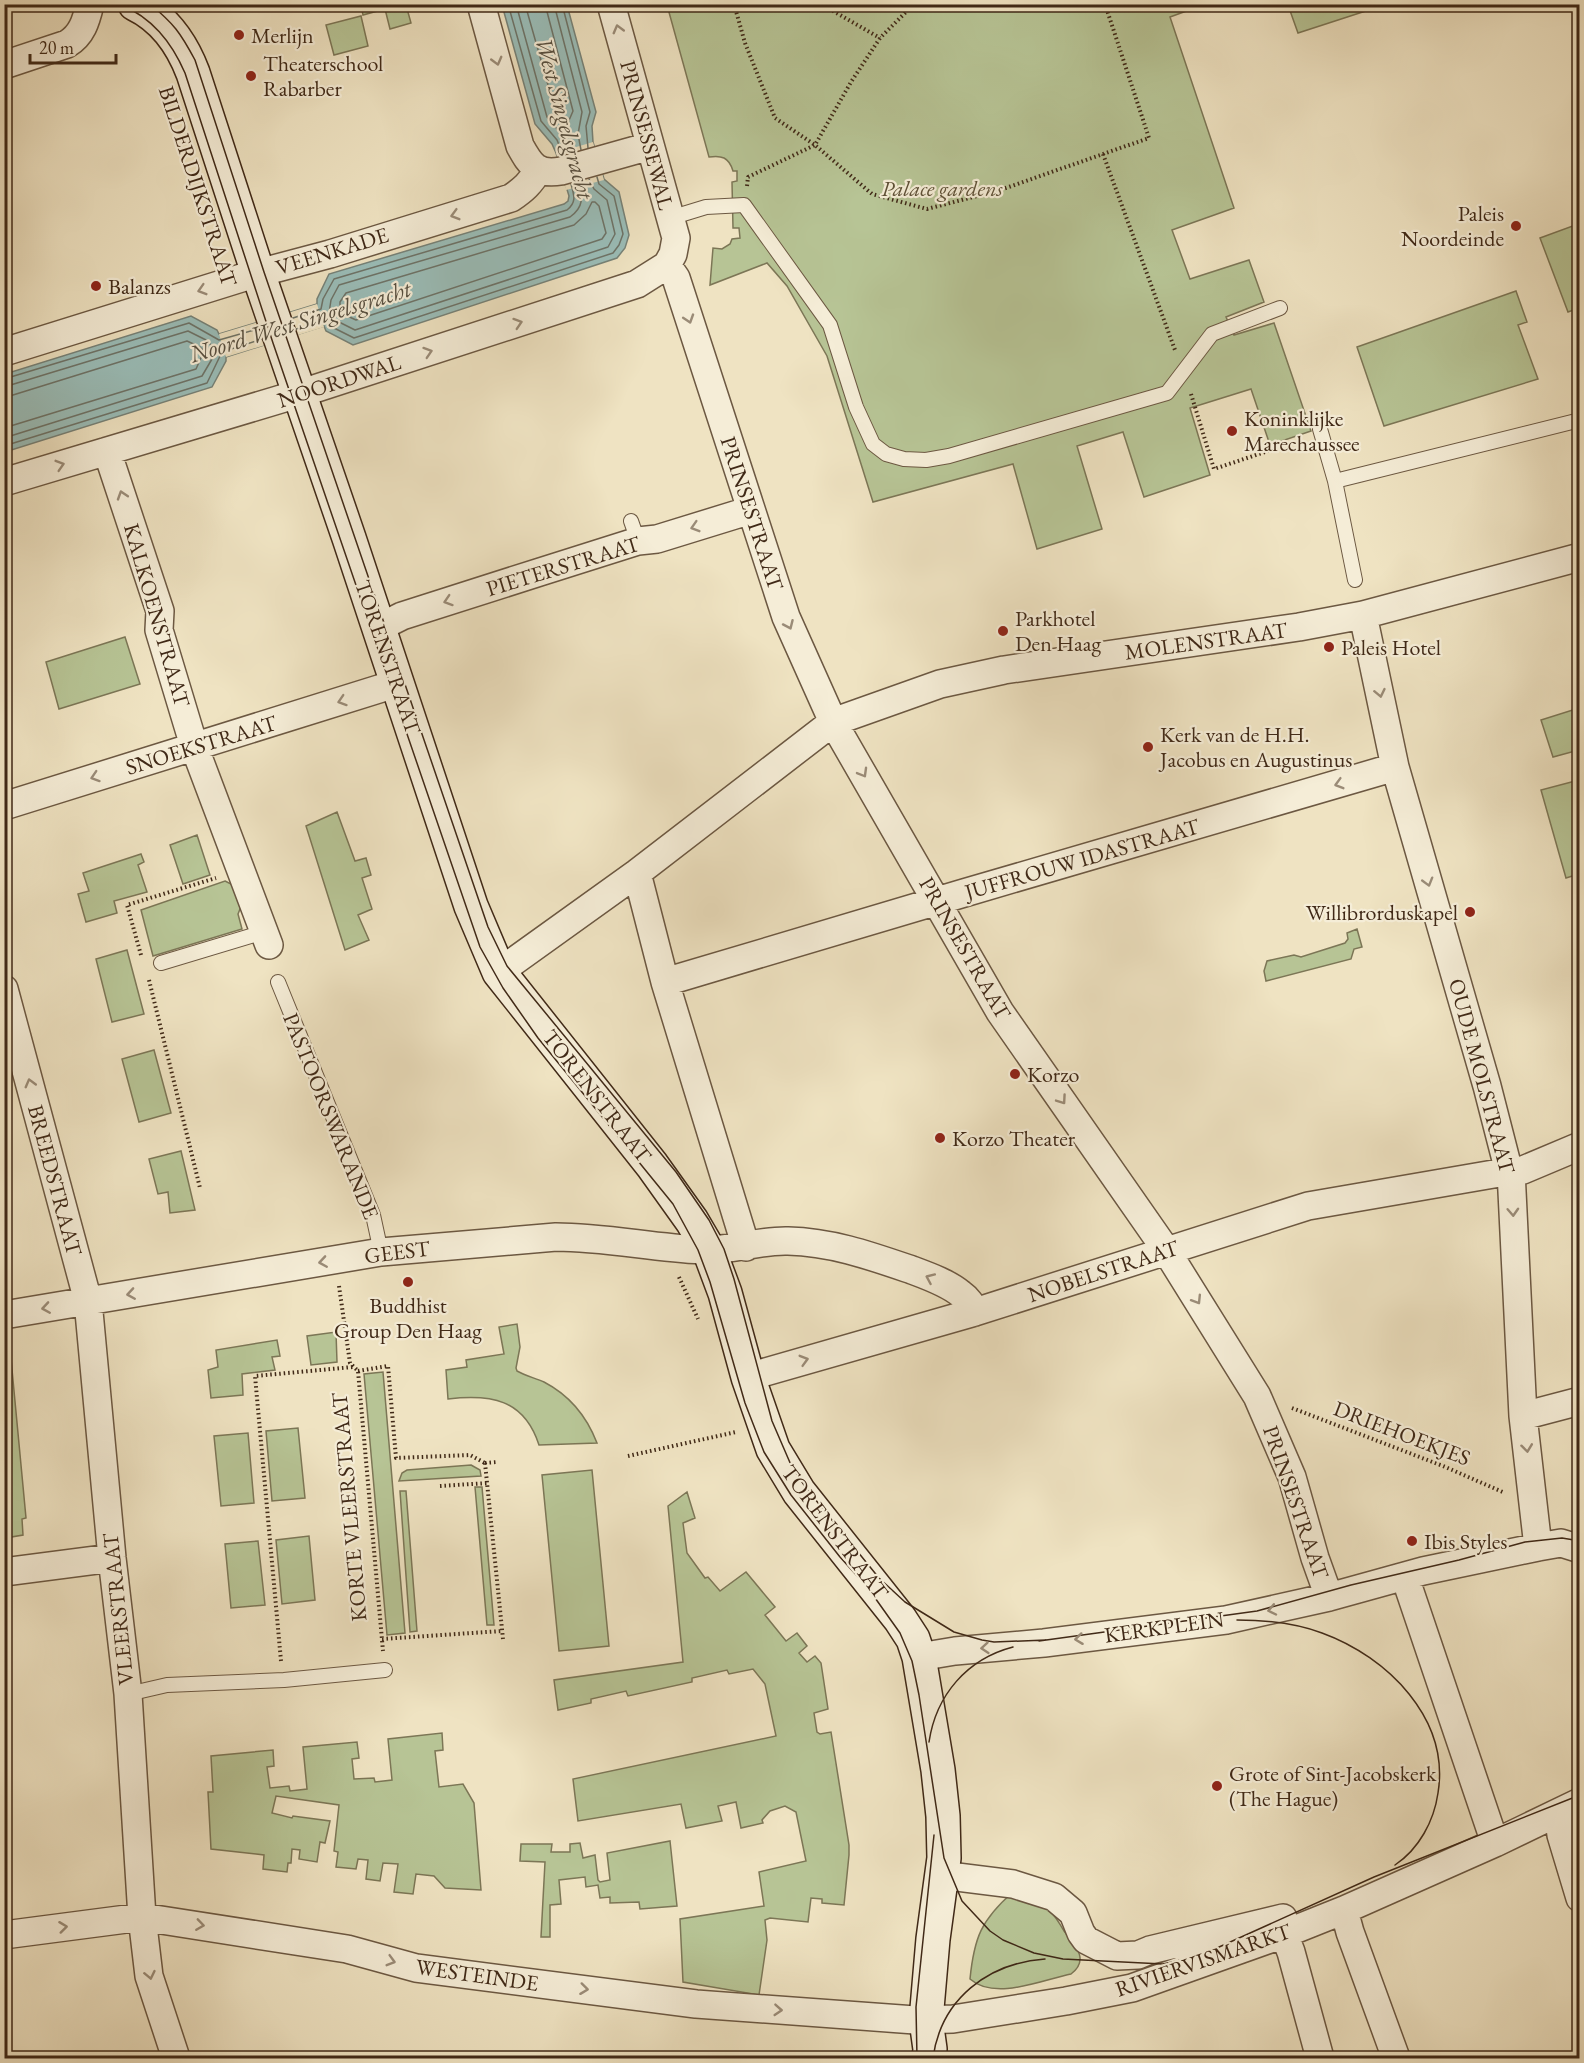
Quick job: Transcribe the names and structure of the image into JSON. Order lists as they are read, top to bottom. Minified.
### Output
{"streets":{"street":["PRINSESSEWAL","BILDERDIJKSTRAAT","VEENKADE","NOORDWAL","PRINSESTRAAT","PIETERSTRAAT","KALKOENSTRAAT","MOLENSTRAAT","TORENSTRAAT","SNOEKSTRAAT","JUFFROUW IDASTRAAT","OUDE MOLSTRAAT","BREEDSTRAAT","GEEST","NOBELSTRAAT","VLEERSTRAAT","KERKPLEIN","RIVIERVISMARKT","WESTEINDE"],"lane":["PASTOORSWARANDE"],"path":["DRIEHOEKJES","KORTE VLEERSTRAAT"]},"crossings":[["PRINSESSEWAL","NOORDWAL"],["PRINSESSEWAL","PRINSESTRAAT"],["BILDERDIJKSTRAAT","VEENKADE"],["BILDERDIJKSTRAAT","TORENSTRAAT"],["NOORDWAL","PRINSESTRAAT"],["NOORDWAL","KALKOENSTRAAT"],["NOORDWAL","TORENSTRAAT"],["PRINSESTRAAT","PIETERSTRAAT"],["PRINSESTRAAT","MOLENSTRAAT"],["PRINSESTRAAT","JUFFROUW IDASTRAAT"],["PRINSESTRAAT","NOBELSTRAAT"],["PRINSESTRAAT","DRIEHOEKJES"],["PRINSESTRAAT","KERKPLEIN"],["PIETERSTRAAT","TORENSTRAAT"],["KALKOENSTRAAT","SNOEKSTRAAT"],["MOLENSTRAAT","OUDE MOLSTRAAT"],["TORENSTRAAT","SNOEKSTRAAT"],["TORENSTRAAT","GEEST"],["TORENSTRAAT","NOBELSTRAAT"],["TORENSTRAAT","KERKPLEIN"],["TORENSTRAAT","RIVIERVISMARKT"],["TORENSTRAAT","WESTEINDE"],["JUFFROUW IDASTRAAT","OUDE MOLSTRAAT"],["OUDE MOLSTRAAT","NOBELSTRAAT"],["OUDE MOLSTRAAT","DRIEHOEKJES"],["OUDE MOLSTRAAT","KERKPLEIN"],["PASTOORSWARANDE","GEEST"],["BREEDSTRAAT","GEEST"],["BREEDSTRAAT","VLEERSTRAAT"],["GEEST","KORTE VLEERSTRAAT"],["GEEST","VLEERSTRAAT"],["VLEERSTRAAT","WESTEINDE"],["RIVIERVISMARKT","WESTEINDE"]],"one_way":["VEENKADE","NOORDWAL","PRINSESTRAAT","PIETERSTRAAT","KALKOENSTRAAT","SNOEKSTRAAT","JUFFROUW IDASTRAAT","OUDE MOLSTRAAT","BREEDSTRAAT","GEEST","KERKPLEIN","WESTEINDE"],"water":["West Singelsgracht","Noord West Singelsgracht"],"parks":["Palace gardens"],"places":["Merlijn","Theaterschool Rabarber","Paleis Noordeinde","Balanzs","Koninklijke Marechaussee","Parkhotel Den Haag","Paleis Hotel","Kerk van de H.H. Jacobus en Augustinus","Willibrorduskapel","Korzo","Korzo Theater","Buddhist Group Den Haag","Ibis Styles","Grote of Sint-Jacobskerk (The Hague)"],"scale_bar":"20 m"}
